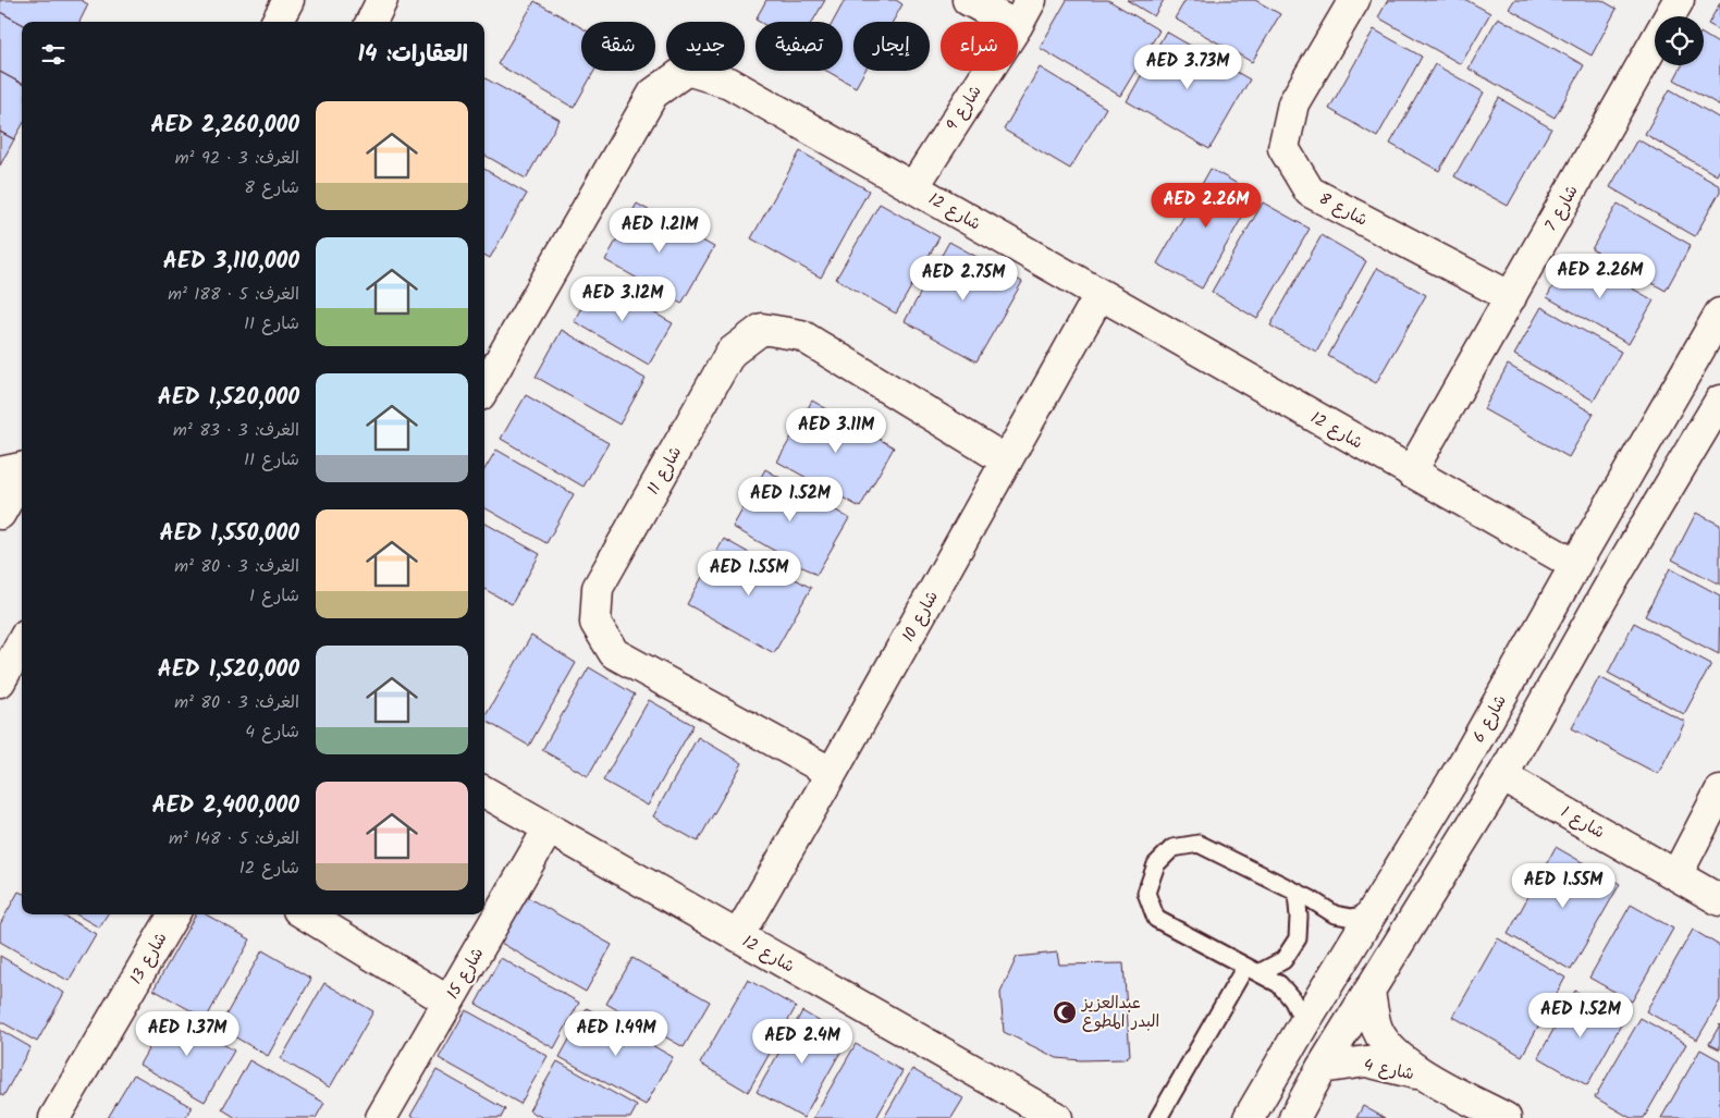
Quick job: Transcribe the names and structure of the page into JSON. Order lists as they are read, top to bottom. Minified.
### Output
{"streets":{"street":["شارع 9","شارع 7","شارع 8","شارع 12","شارع 11","شارع 10","شارع 6","شارع 1","شارع 13","شارع 15","شارع 4"]},"crossings":[["شارع 9","شارع 12"],["شارع 7","شارع 8"],["شارع 7","شارع 12"],["شارع 12","شارع 10"],["شارع 12","شارع 6"],["شارع 12","شارع 15"],["شارع 11","شارع 10"]],"places":{"mosque":["عبدالعزيز البدر المطوع"]},"page":{"chip":["شراء","إيجار","تصفية","جديد","شقة"],"heading":"العقارات: 14","price":["AED 3.73M","AED 2.26M","AED 1.21M","AED 2.26M","AED 2.75M","AED 3.12M","AED 3.11M","AED 1.52M","AED 1.55M","AED 1.55M","AED 1.52M","AED 1.37M","AED 1.49M","AED 2.4M"],"list":[{"name":"AED 2,260,000","note":"الغرف: 3 · 92 m² · شارع 8"},{"name":"AED 3,110,000","note":"الغرف: 5 · 188 m² · شارع 11"},{"name":"AED 1,520,000","note":"الغرف: 3 · 83 m² · شارع 11"},{"name":"AED 1,550,000","note":"الغرف: 3 · 80 m² · شارع 1"},{"name":"AED 1,520,000","note":"الغرف: 3 · 80 m² · شارع 4"},{"name":"AED 2,400,000","note":"الغرف: 5 · 148 m² · شارع 12"}]}}
